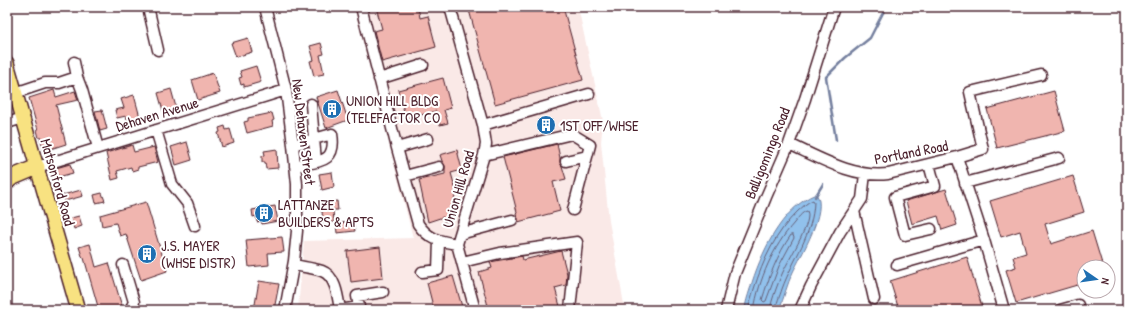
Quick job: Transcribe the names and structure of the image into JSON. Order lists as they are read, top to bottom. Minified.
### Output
{"streets":{"main road":["Matsonford Road"],"street":["Dehaven Avenue","New Dehaven Street","Portland Road","Balligomingo Road","Union Hill Road"]},"crossings":[["Dehaven Avenue","New Dehaven Street"],["Dehaven Avenue","Matsonford Road"],["Portland Road","Balligomingo Road"]],"places":{"building":["UNION HILL BLDG (TELEFACTOR CO","1ST OFF/WHSE","LATTANZE BUILDERS & APTS","J.S. MAYER (WHSE DISTR)"]},"north":"right"}
